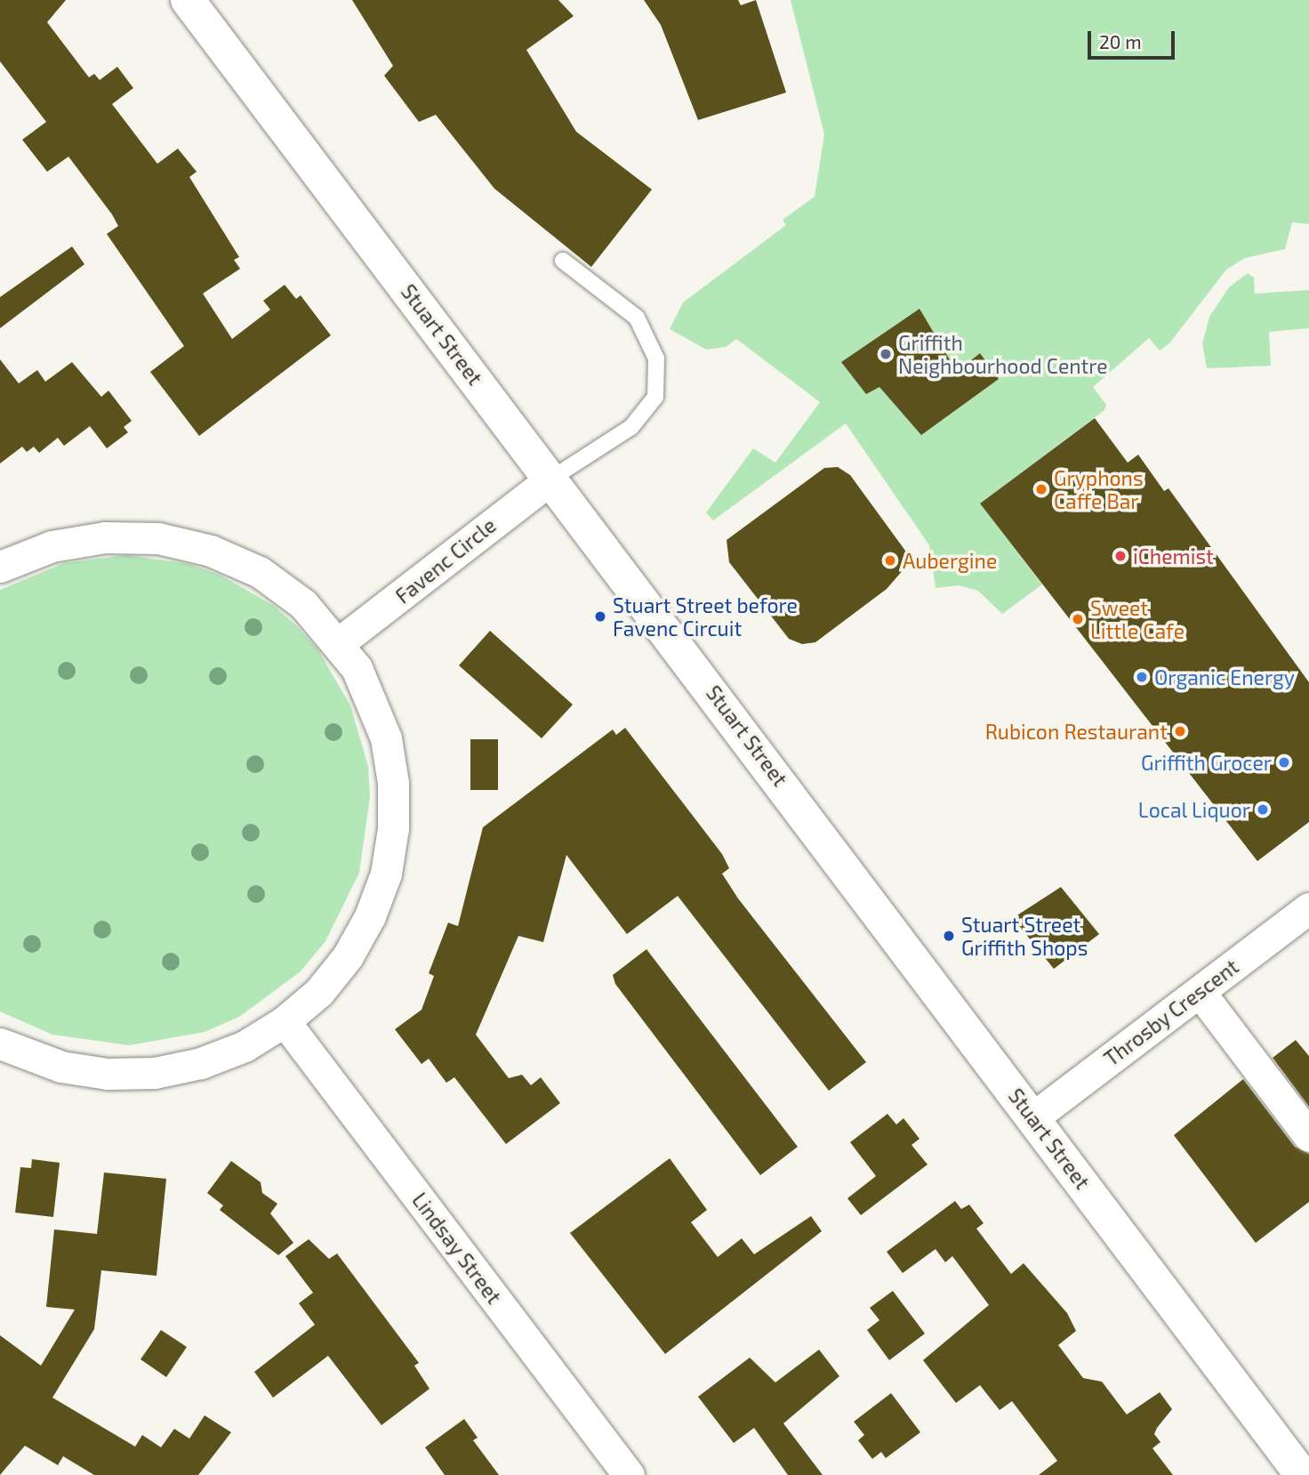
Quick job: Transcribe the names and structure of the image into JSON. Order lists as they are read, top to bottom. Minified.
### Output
{"streets":{"street":["Stuart Street","Favenc Circle","Throsby Crescent","Lindsay Street"]},"crossings":[["Stuart Street","Favenc Circle"],["Stuart Street","Throsby Crescent"]],"places":["Griffith Neighbourhood Centre","Gryphons Caffe Bar","iChemist","Aubergine","Stuart Street before Favenc Circuit","Sweet Little Cafe","Organic Energy","Rubicon Restaurant","Griffith Grocer","Local Liquor","Stuart Street Griffith Shops"],"scale_bar":"20 m"}
